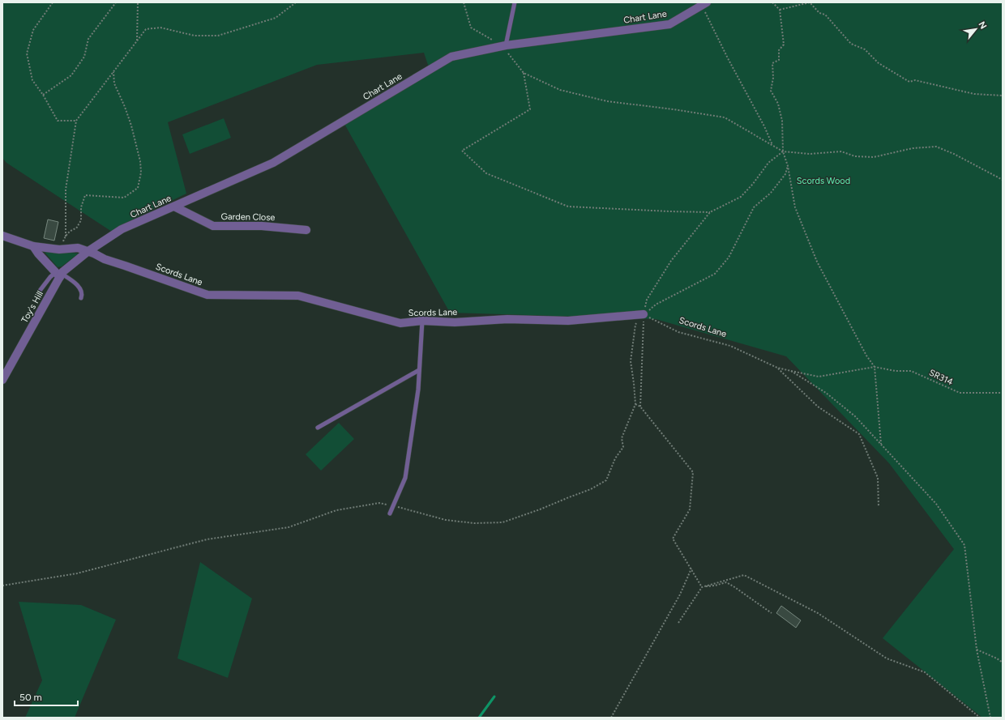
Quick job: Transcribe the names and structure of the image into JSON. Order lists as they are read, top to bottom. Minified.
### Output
{"streets":{"street":["Chart Lane","Garden Close","Scords Lane","Toy's Hill"],"path":["SR314"]},"crossings":[["Chart Lane","Garden Close"],["Chart Lane","Scords Lane"],["Chart Lane","Toy's Hill"],["Scords Lane","Toy's Hill"],["Scords Lane","SR314"]],"parks":["Scords Wood"],"scale_bar":"50 m","north":"top right"}
